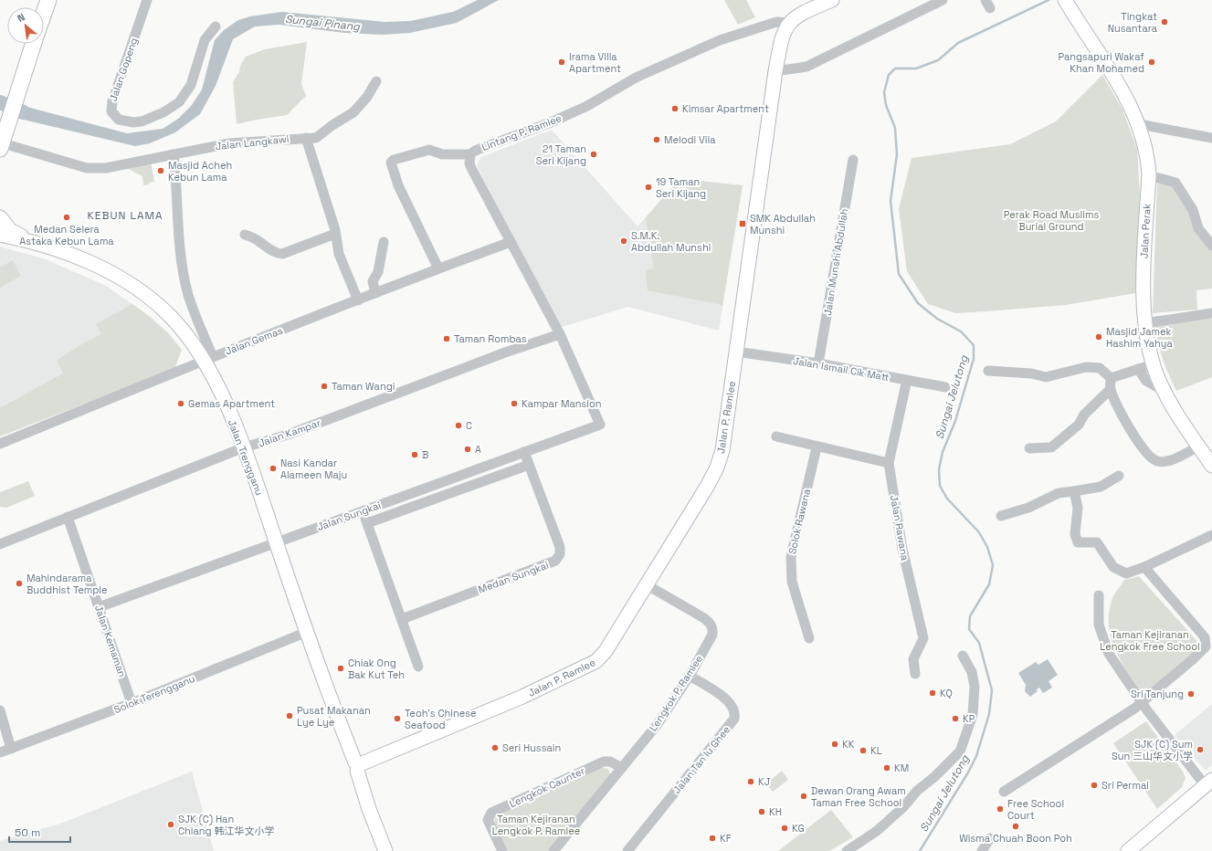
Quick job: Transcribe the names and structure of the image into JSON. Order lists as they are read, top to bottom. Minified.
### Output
{"streets":{"main road":["Jalan Perak","Jalan P. Ramlee","Jalan Trengganu"],"street":["Jalan Gopeng","Lintang P. Ramlee","Jalan Langkawi","Jalan Munshi Abdullah","Jalan Gemas","Jalan Ismail Cik Matt","Jalan Kampar","Jalan Sungkai","Solok Rawana","Jalan Rawana","Medan Sungkai","Jalan Kemaman","Lengkok P. Ramlee","Solok Terengganu","Jalan Tan Iu Ghee","Lengkok Caunter"]},"crossings":[["Lintang P. Ramlee","Jalan Gemas"],["Lintang P. Ramlee","Jalan P. Ramlee"],["Lintang P. Ramlee","Jalan Kampar"],["Lintang P. Ramlee","Jalan Sungkai"],["Jalan Munshi Abdullah","Jalan Ismail Cik Matt"],["Jalan Gemas","Jalan Trengganu"],["Jalan Ismail Cik Matt","Jalan P. Ramlee"],["Jalan Ismail Cik Matt","Jalan Rawana"],["Jalan P. Ramlee","Jalan Trengganu"],["Jalan P. Ramlee","Lengkok P. Ramlee"],["Jalan Kampar","Jalan Trengganu"],["Jalan Kampar","Jalan Kemaman"],["Jalan Trengganu","Jalan Sungkai"],["Jalan Trengganu","Solok Terengganu"],["Jalan Sungkai","Medan Sungkai"],["Jalan Sungkai","Jalan Kemaman"],["Jalan Kemaman","Solok Terengganu"],["Lengkok P. Ramlee","Jalan Tan Iu Ghee"],["Lengkok P. Ramlee","Lengkok Caunter"]],"districts":["KEBUN LAMA"],"water":["Sungai Pinang","Sungai Jelutong"],"parks":["Perak Road Muslims Burial Ground","Taman Kejiranan Lengkok Free School","Taman Kejiranan Lengkok P. Ramlee"],"places":{"other":["Tingkat Nusantara","Irama Villa Apartment","Pangsapuri Wakaf Khan Mohamed","Kimsar Apartment","Melodi Vila","21 Taman Seri Kijang","Masjid Acheh Kebun Lama","19 Taman Seri Kijang","Medan Selera Astaka Kebun Lama","S.M.K. Abdullah Munshi","Masjid Jamek Hashim Yahya","Taman Rombas","Taman Wangi","Gemas Apartment","Kampar Mansion","C","A","B","Nasi Kandar Alameen Maju","Mahindarama Buddhist Temple","Chiak Ong Bak Kut Teh","KQ","Sri Tanjung","Pusat Makanan Lye Lye","Teoh's Chinese Seafood","KP","KK","Seri Hussain","SJK (C) Sum Sun 三山华文小学","KL","KM","KJ","Sri Permai","Dewan Orang Awam Taman Free School","Free School Court","KH","SJK (C) Han Chiang 韩江华文小学","Wisma Chuah Boon Poh","KG","KF"],"transit":["SMK Abdullah Munshi"]},"scale_bar":"50 m","north":"top left"}
